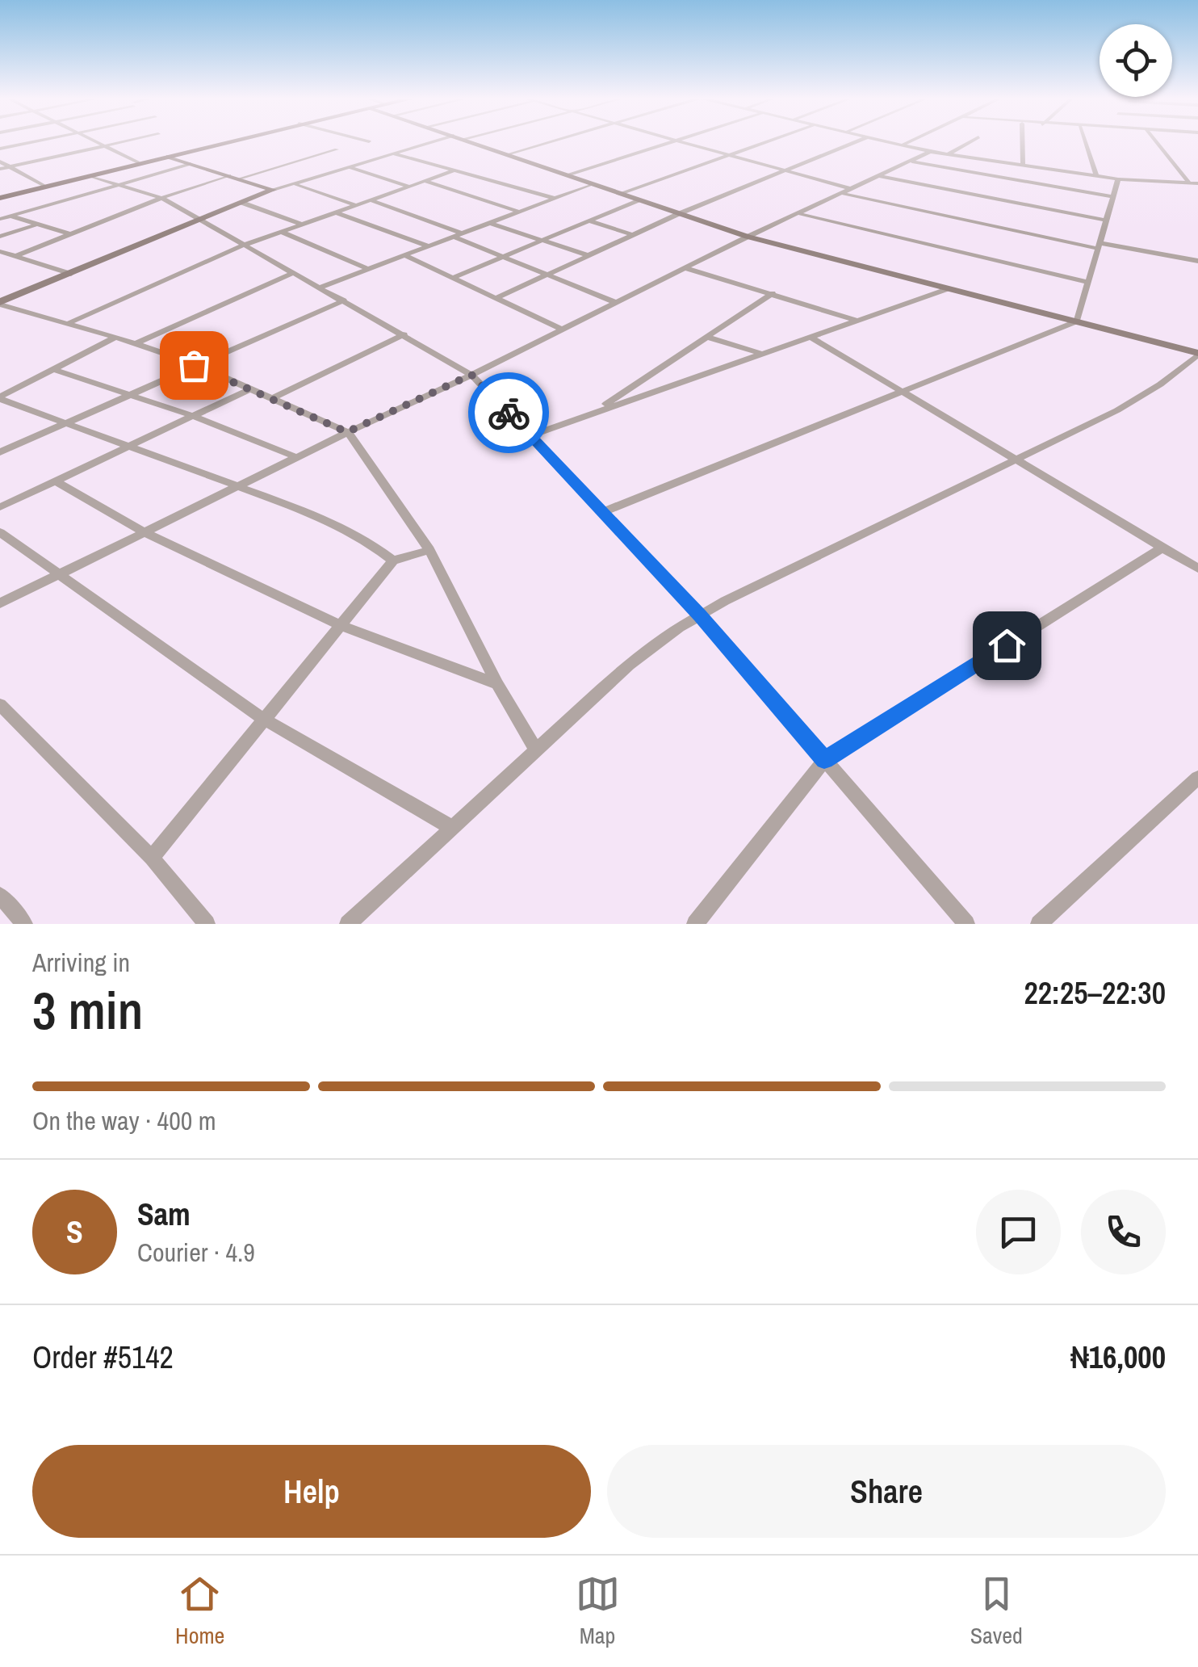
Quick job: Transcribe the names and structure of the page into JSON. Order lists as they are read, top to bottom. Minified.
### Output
{"page":{"heading":["3 min","Arriving in","22:25–22:30"],"panel":["Sam","Courier · 4.9","Order #5142","₦16,000"],"bar":"On the way · 400 m","round":"S","buttons":["Help","Share"],"tabs":["Home","Map","Saved"]}}
